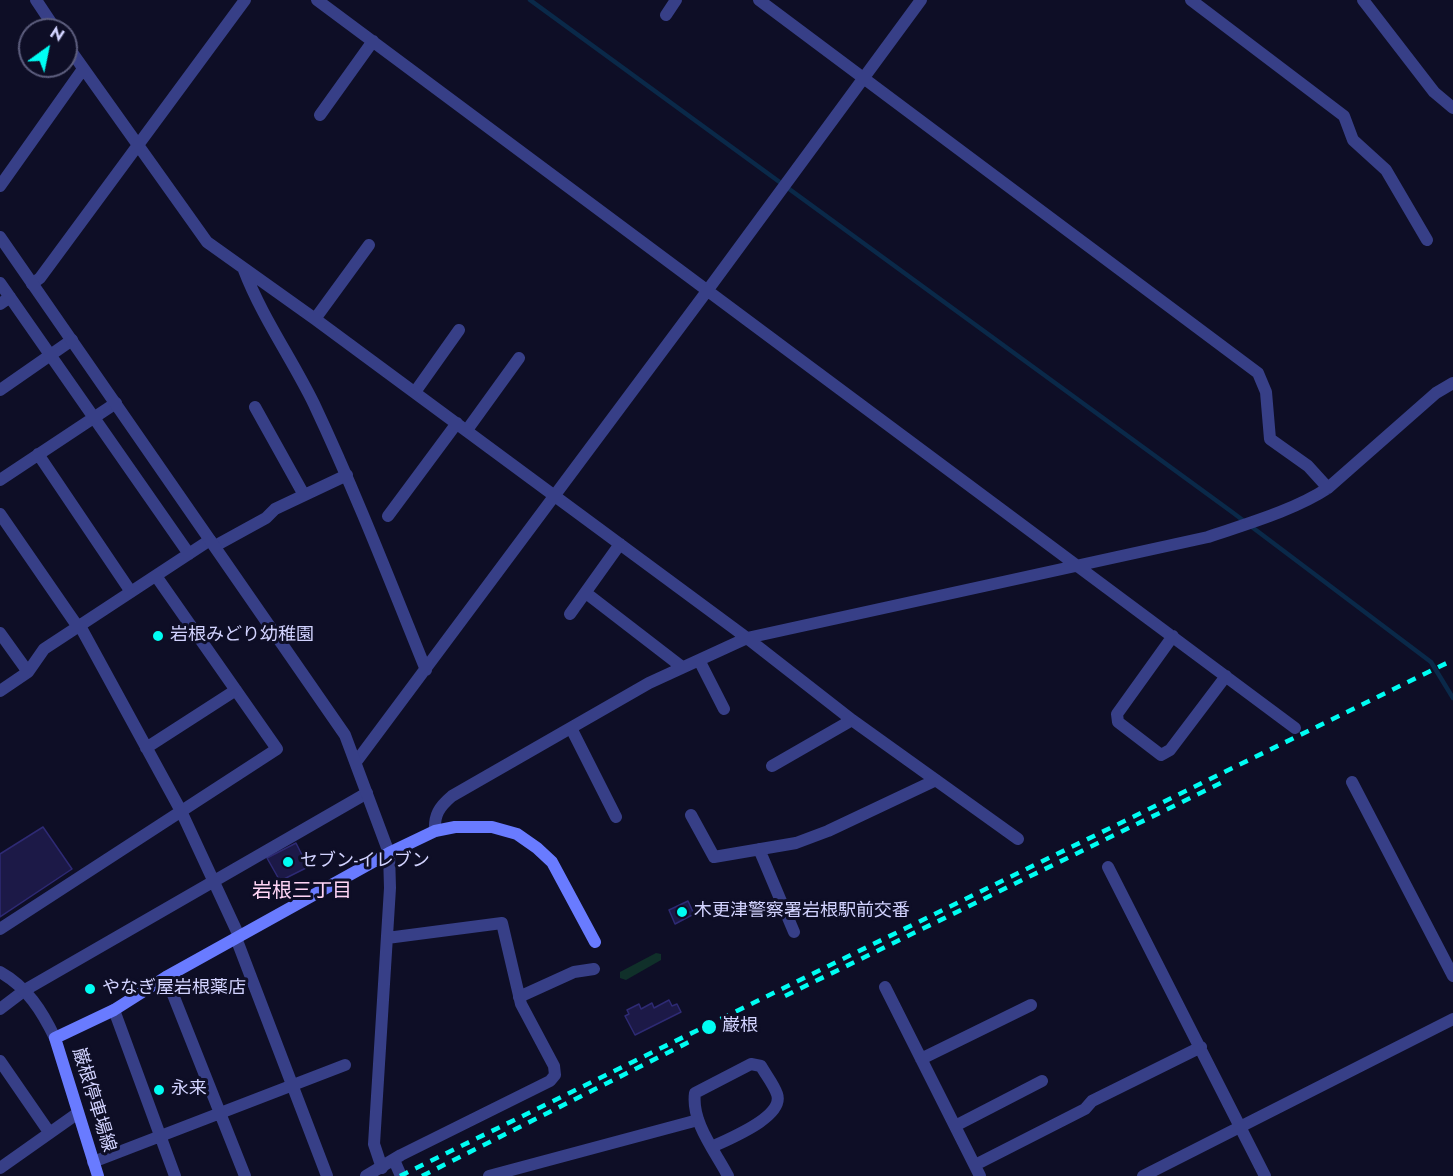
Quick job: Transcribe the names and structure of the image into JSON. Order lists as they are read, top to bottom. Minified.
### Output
{"streets":{"main road":["巌根停車場線"]},"districts":["岩根三丁目"],"places":["岩根みどり幼稚園","セブン-イレブン","木更津警察署岩根駅前交番","やなぎ屋岩根薬店","巌根","永来"],"north":"top right"}
